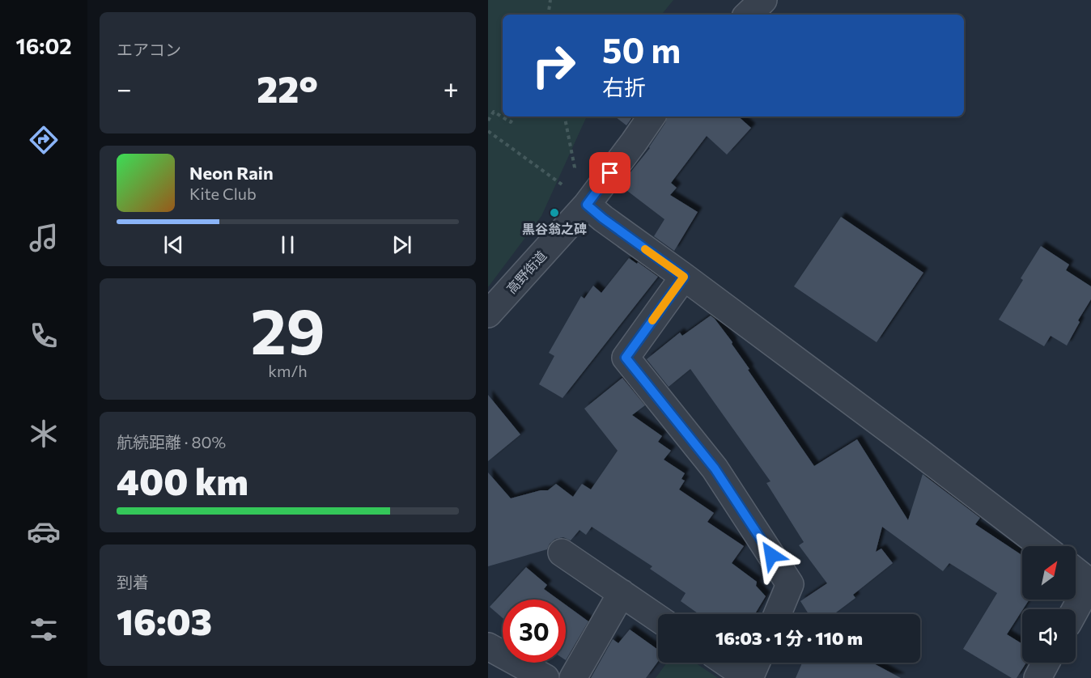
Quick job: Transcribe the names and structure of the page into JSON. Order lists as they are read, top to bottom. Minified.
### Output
{"streets":{"street":["高野街道"]},"places":["黒谷翁之碑"],"north":"top right","page":{"tabs":"16:02","tile":["エアコン",["29","km/h"],["航続距離 · 80%","400 km"],["到着","16:03"]],"turn":["50 m","右折"],"heat":["−","22°","+"],"song":["Neon Rain","Kite Club"],"limit":"30","trip":"16:03 · 1 分 · 110 m"}}
